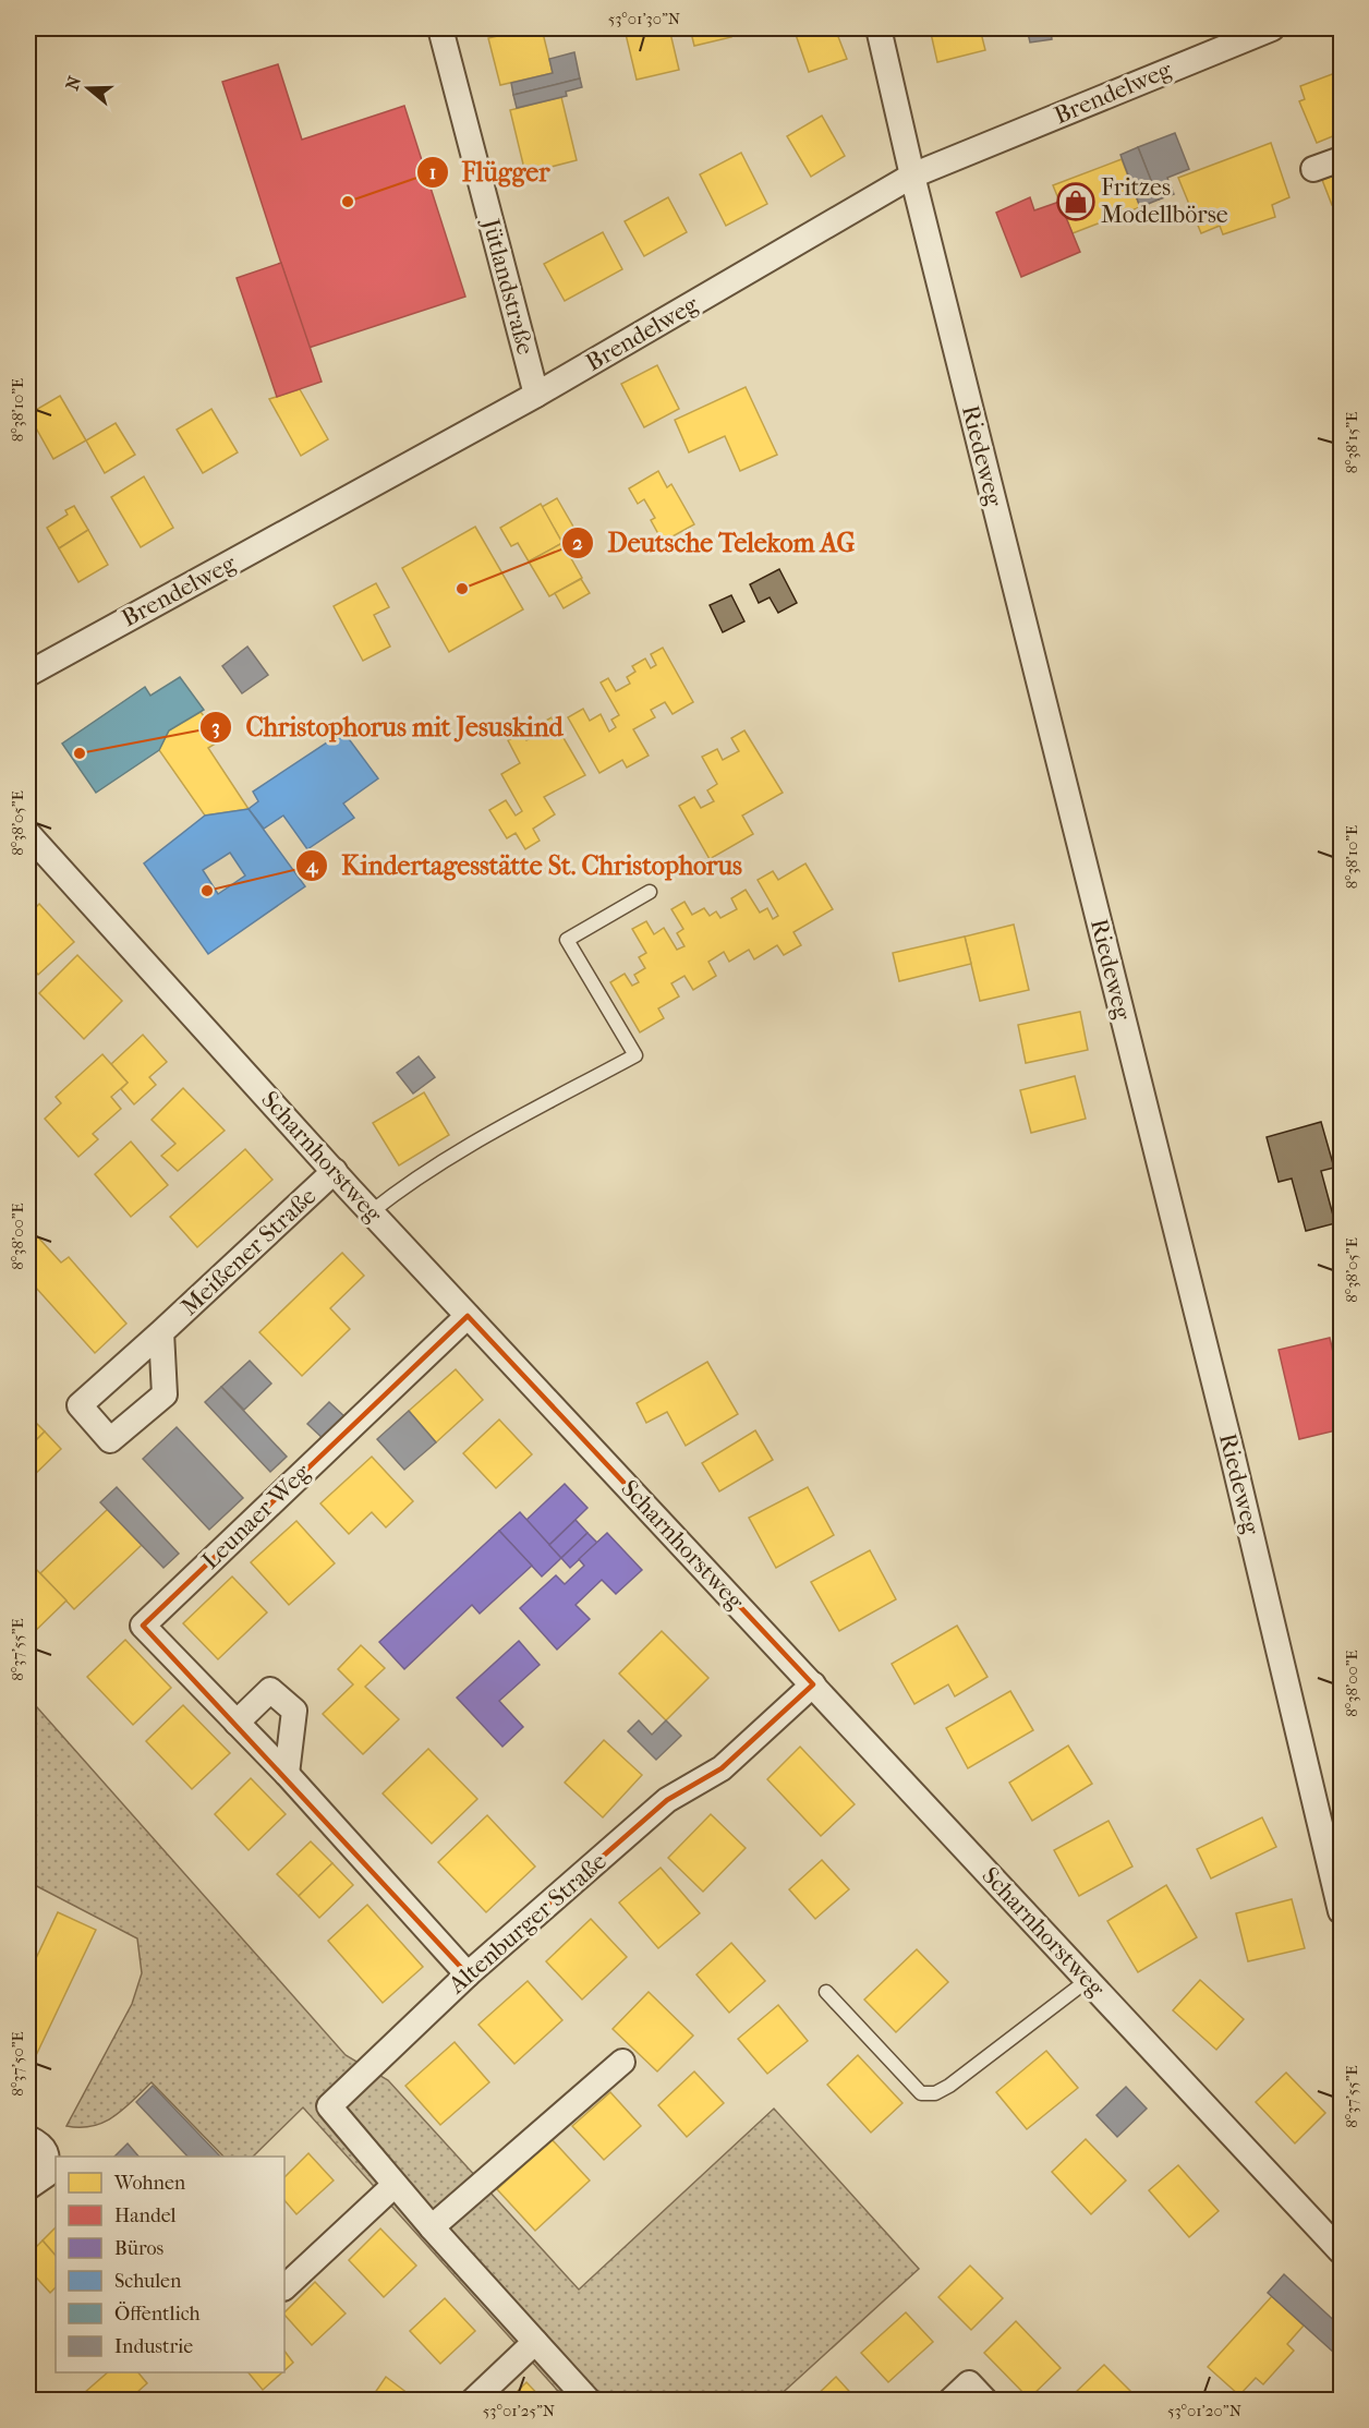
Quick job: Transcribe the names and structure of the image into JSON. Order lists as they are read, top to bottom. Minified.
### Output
{"streets":{"street":["Brendelweg","Jütlandstraße","Riedeweg","Scharnhorstweg","Meißener Straße","Leunaer Weg","Altenburger Straße"]},"crossings":[["Brendelweg","Jütlandstraße"],["Brendelweg","Riedeweg"],["Scharnhorstweg","Meißener Straße"],["Scharnhorstweg","Leunaer Weg"],["Scharnhorstweg","Altenburger Straße"],["Leunaer Weg","Altenburger Straße"]],"places":{"other":["Flügger","Deutsche Telekom AG","Christophorus mit Jesuskind","Kindertagesstätte St. Christophorus"],"shop":["Fritzes Modellbörse"]},"legend":["Wohnen","Handel","Büros","Schulen","Öffentlich","Industrie"],"north":"left","coordinates":["53°01'30\"N","8°38'10\"E","8°38'15\"E","8°38'05\"E","8°38'00\"E","8°37'55\"E","8°37'50\"E","53°01'25\"N","53°01'20\"N"]}
